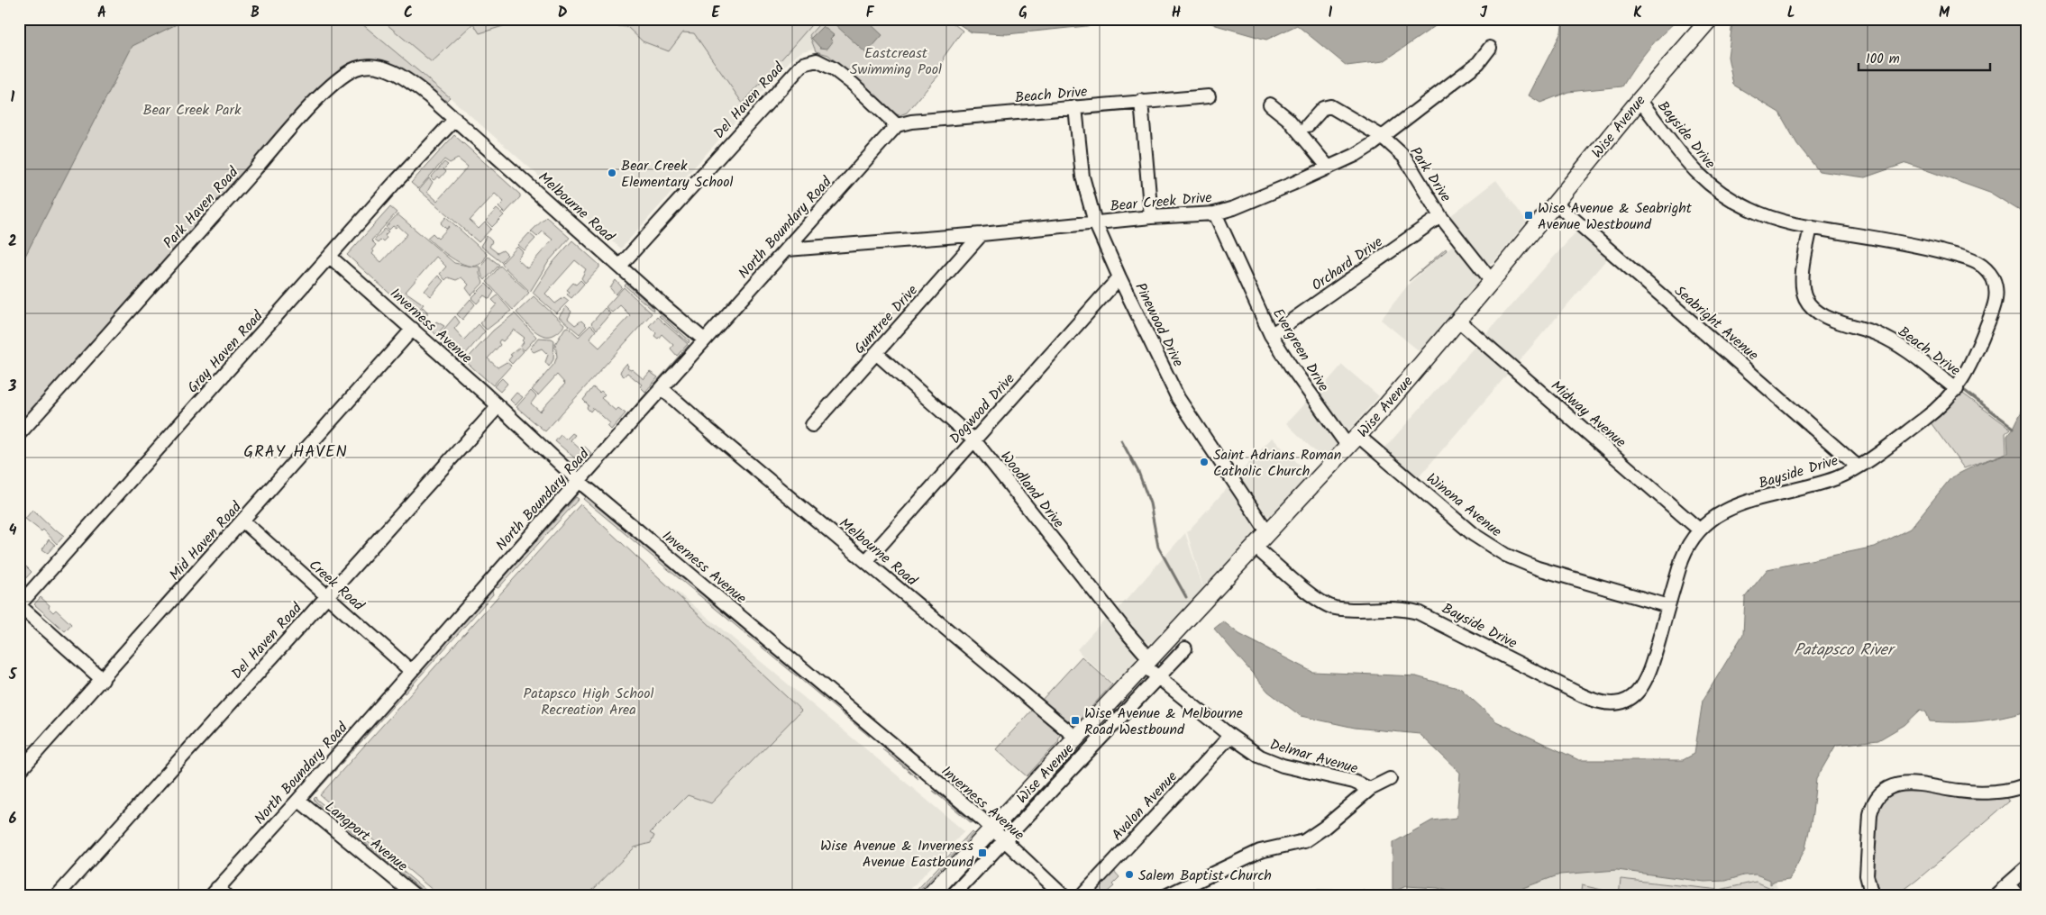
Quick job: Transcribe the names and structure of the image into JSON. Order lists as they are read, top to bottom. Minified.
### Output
{"streets":{"main road":["Wise Avenue"],"street":["Beach Drive","Del Haven Road","Bayside Drive","Park Drive","Bear Creek Drive","Melbourne Road","Park Haven Road","North Boundary Road","Orchard Drive","Gumtree Drive","Seabright Avenue","Pinewood Drive","Inverness Avenue","Evergreen Drive","Gray Haven Road","Dogwood Drive","Midway Avenue","Woodland Drive","Winona Avenue","Mid Haven Road","Creek Road","Delmar Avenue","Avalon Avenue","Langport Avenue"]},"crossings":[["Beach Drive","Del Haven Road"],["Beach Drive","Bayside Drive"],["Beach Drive","North Boundary Road"],["Beach Drive","Pinewood Drive"],["Del Haven Road","Melbourne Road"],["Del Haven Road","North Boundary Road"],["Del Haven Road","Inverness Avenue"],["Del Haven Road","Creek Road"],["Wise Avenue","Bayside Drive"],["Wise Avenue","Park Drive"],["Wise Avenue","Melbourne Road"],["Wise Avenue","Seabright Avenue"],["Wise Avenue","Pinewood Drive"],["Wise Avenue","Inverness Avenue"],["Wise Avenue","Evergreen Drive"],["Wise Avenue","Midway Avenue"],["Wise Avenue","Woodland Drive"],["Wise Avenue","Winona Avenue"],["Wise Avenue","Delmar Avenue"],["Bayside Drive","Seabright Avenue"],["Bayside Drive","Midway Avenue"],["Bayside Drive","Winona Avenue"],["Park Drive","Bear Creek Drive"],["Park Drive","Orchard Drive"],["Bear Creek Drive","North Boundary Road"],["Bear Creek Drive","Gumtree Drive"],["Bear Creek Drive","Pinewood Drive"],["Bear Creek Drive","Evergreen Drive"],["Melbourne Road","Park Haven Road"],["Melbourne Road","North Boundary Road"],["Melbourne Road","Gray Haven Road"],["Melbourne Road","Dogwood Drive"],["North Boundary Road","Inverness Avenue"],["North Boundary Road","Creek Road"],["North Boundary Road","Langport Avenue"],["Orchard Drive","Evergreen Drive"],["Gumtree Drive","Woodland Drive"],["Pinewood Drive","Dogwood Drive"],["Inverness Avenue","Gray Haven Road"],["Inverness Avenue","Mid Haven Road"],["Evergreen Drive","Winona Avenue"],["Dogwood Drive","Woodland Drive"],["Woodland Drive","Delmar Avenue"],["Mid Haven Road","Creek Road"],["Delmar Avenue","Avalon Avenue"]],"districts":["GRAY HAVEN"],"water":["Patapsco River"],"parks":["Eastcreast Swimming Pool","Bear Creek Park","Patapsco High School Recreation Area"],"places":{"other":["Bear Creek Elementary School","Saint Adrians Roman Catholic Church","Salem Baptist Church"],"transit":["Wise Avenue & Seabright Avenue Westbound","Wise Avenue & Melbourne Road Westbound","Wise Avenue & Inverness Avenue Eastbound"]},"scale_bar":"100 m","grid":{"columns":["A","B","C","D","E","F","G","H","I","J","K","L","M"],"rows":["1","2","3","4","5","6"]}}
